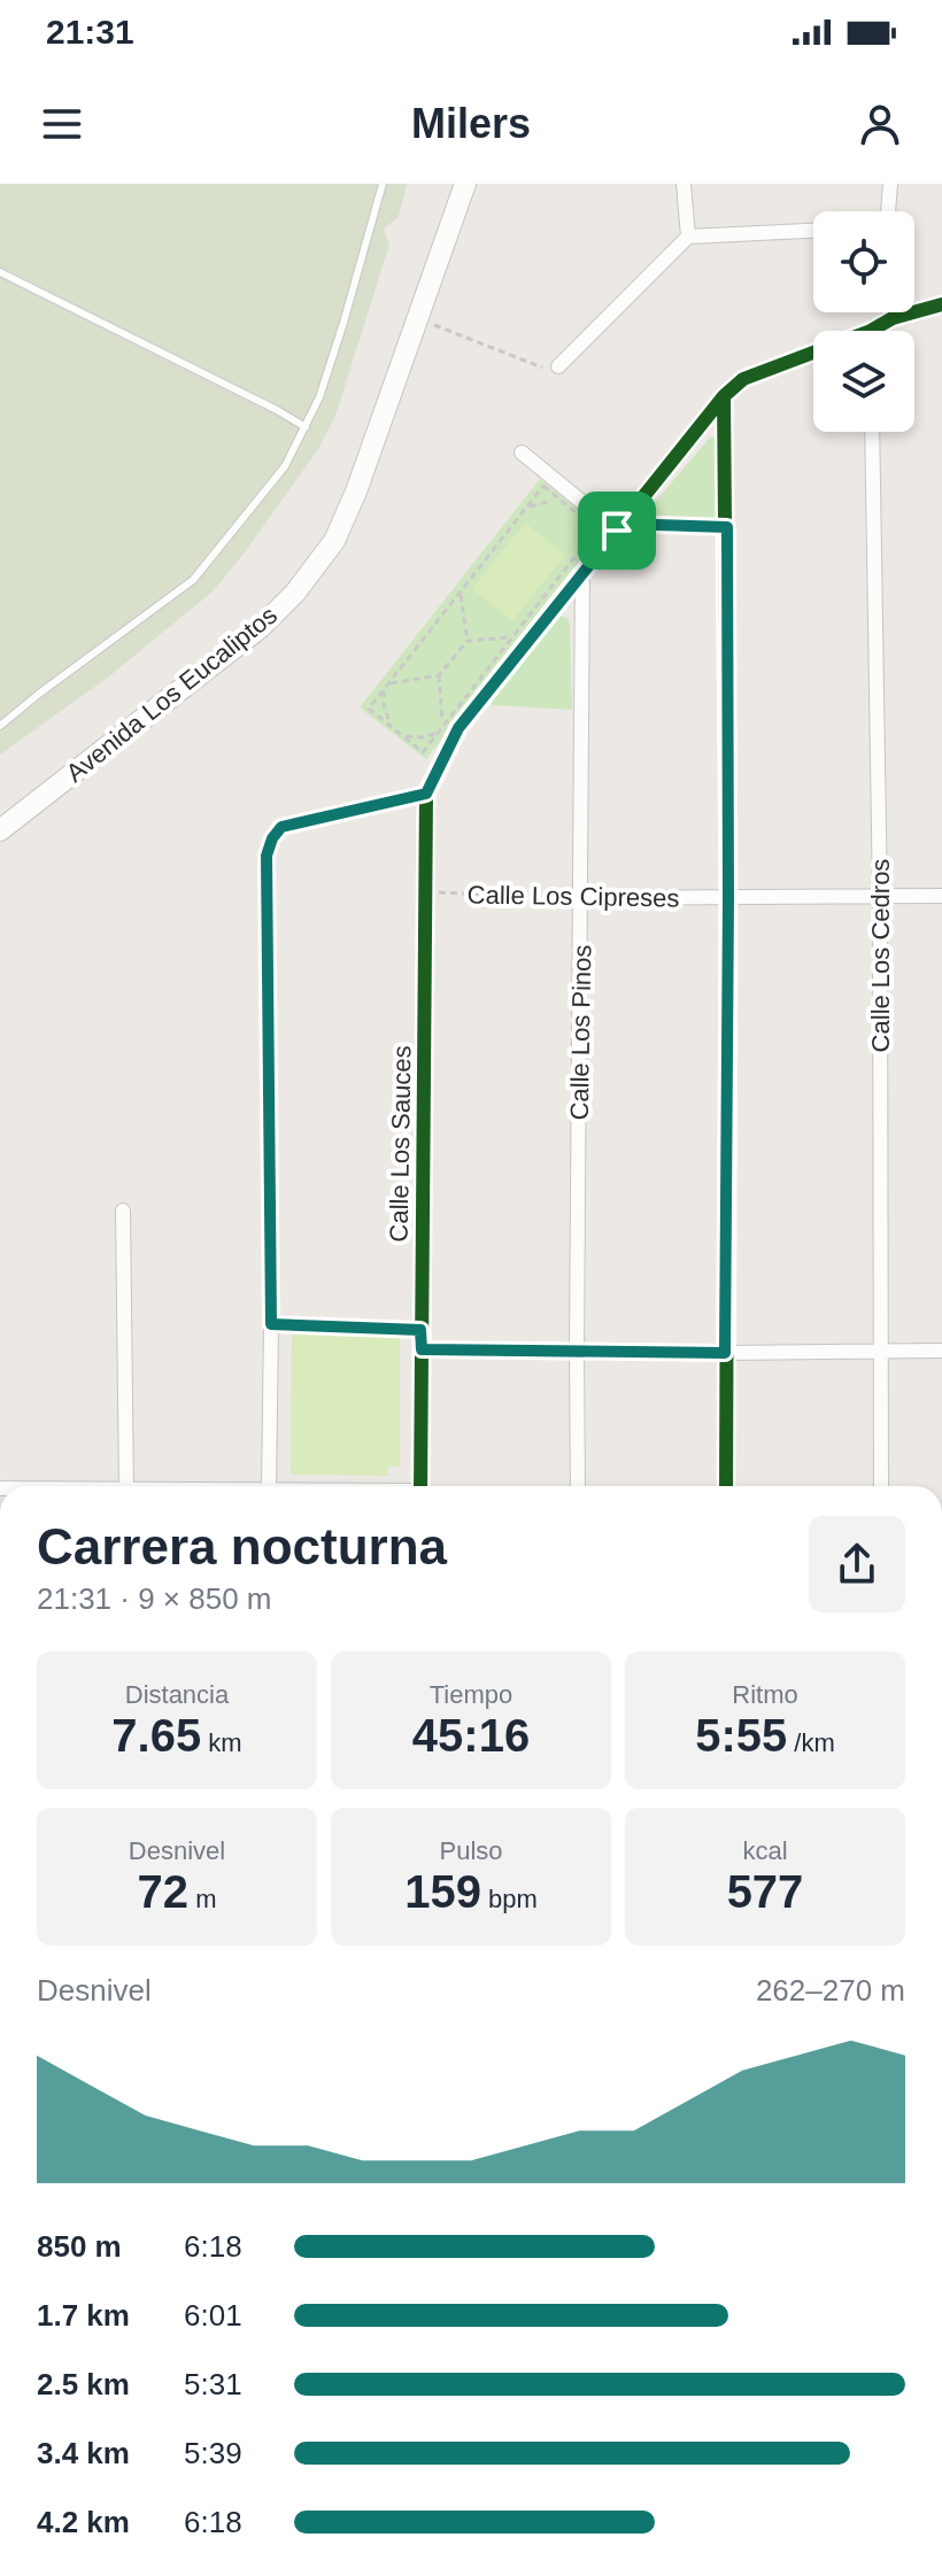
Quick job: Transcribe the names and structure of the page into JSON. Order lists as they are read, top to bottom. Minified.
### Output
{"streets":{"street":["Avenida Los Eucaliptos","Calle Los Cipreses","Calle Los Cedros","Calle Los Pinos","Calle Los Sauces"]},"crossings":[["Calle Los Cipreses","Calle Los Cedros"],["Calle Los Cipreses","Calle Los Pinos"],["Calle Los Cipreses","Calle Los Sauces"]],"page":{"status":"21:31","header":"Milers","heading":["Carrera nocturna","21:31 · 9 × 850 m"],"stats":[["Distancia","7.65 km"],["Tiempo","45:16"],["Ritmo","5:55 /km"],["Desnivel","72 m"],["Pulso","159 bpm"],["kcal","577"]],"chart":["Desnivel","262–270 m"],"list":[{"name":"850 m","note":"6:18"},{"name":"1.7 km","note":"6:01"},{"name":"2.5 km","note":"5:31"},{"name":"3.4 km","note":"5:39"},{"name":"4.2 km","note":"6:18"}]}}
